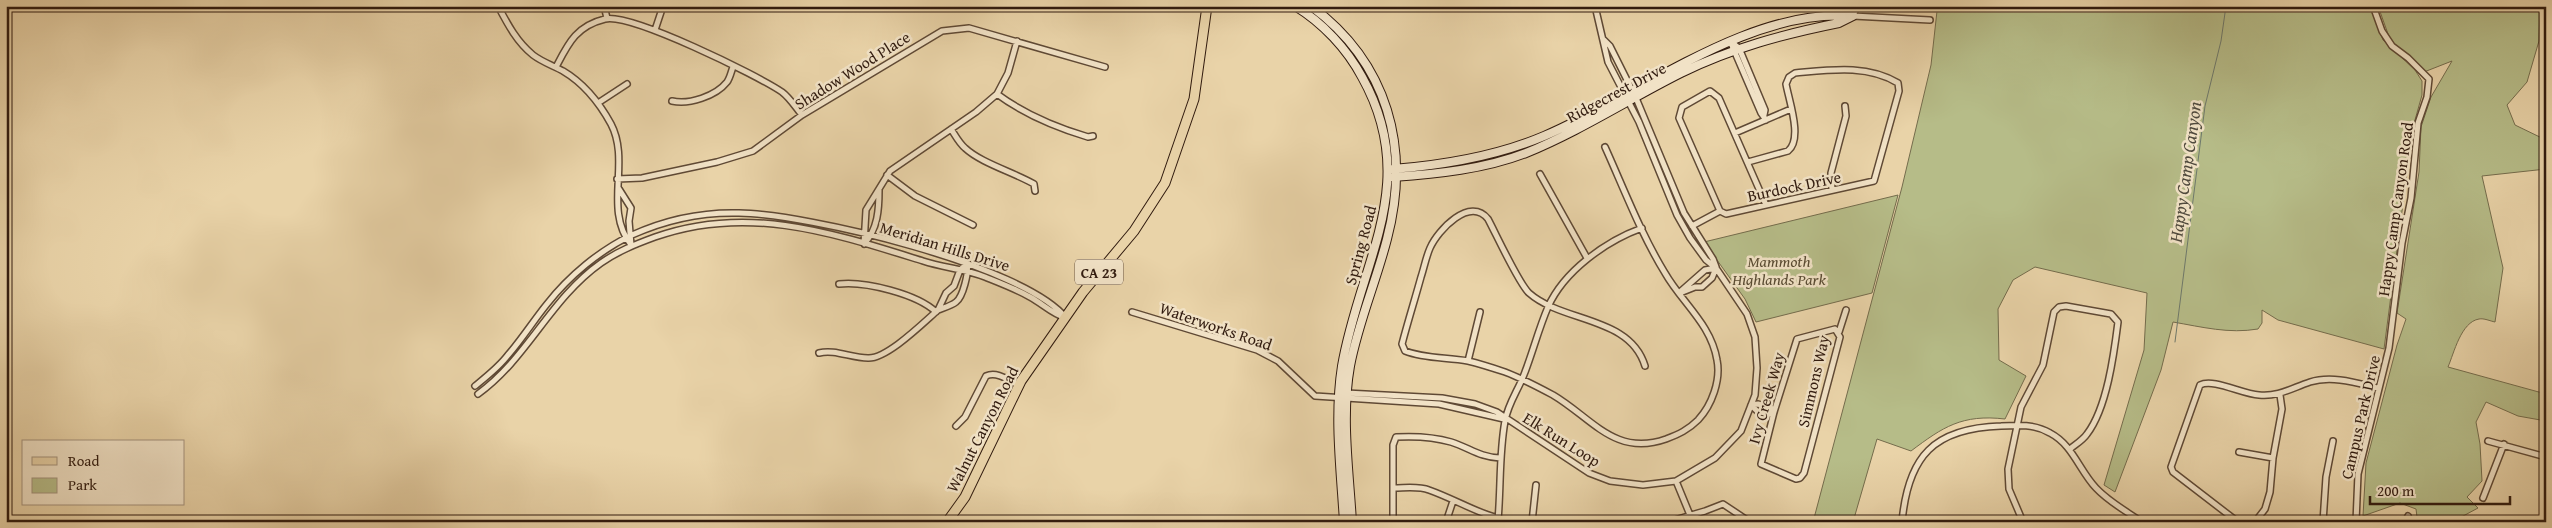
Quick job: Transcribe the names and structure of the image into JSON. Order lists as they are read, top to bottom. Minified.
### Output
{"streets":{"main road":["Ridgecrest Drive","Spring Road","CA 23","Walnut Canyon Road"],"street":["Shadow Wood Place","Burdock Drive","Happy Camp Canyon Road","Meridian Hills Drive","Waterworks Road","Simmons Way","Ivy Creek Way","Campus Park Drive","Elk Run Loop"]},"crossings":[["Ridgecrest Drive","Spring Road"],["Ridgecrest Drive","Elk Run Loop"],["Happy Camp Canyon Road","Campus Park Drive"],["Spring Road","Waterworks Road"],["Spring Road","Elk Run Loop"],["Meridian Hills Drive","Walnut Canyon Road"],["Waterworks Road","Elk Run Loop"],["Simmons Way","Ivy Creek Way"]],"water":["Happy Camp Canyon"],"parks":["Mammoth Highlands Park"],"legend":["Road","Park"],"scale_bar":"200 m"}
